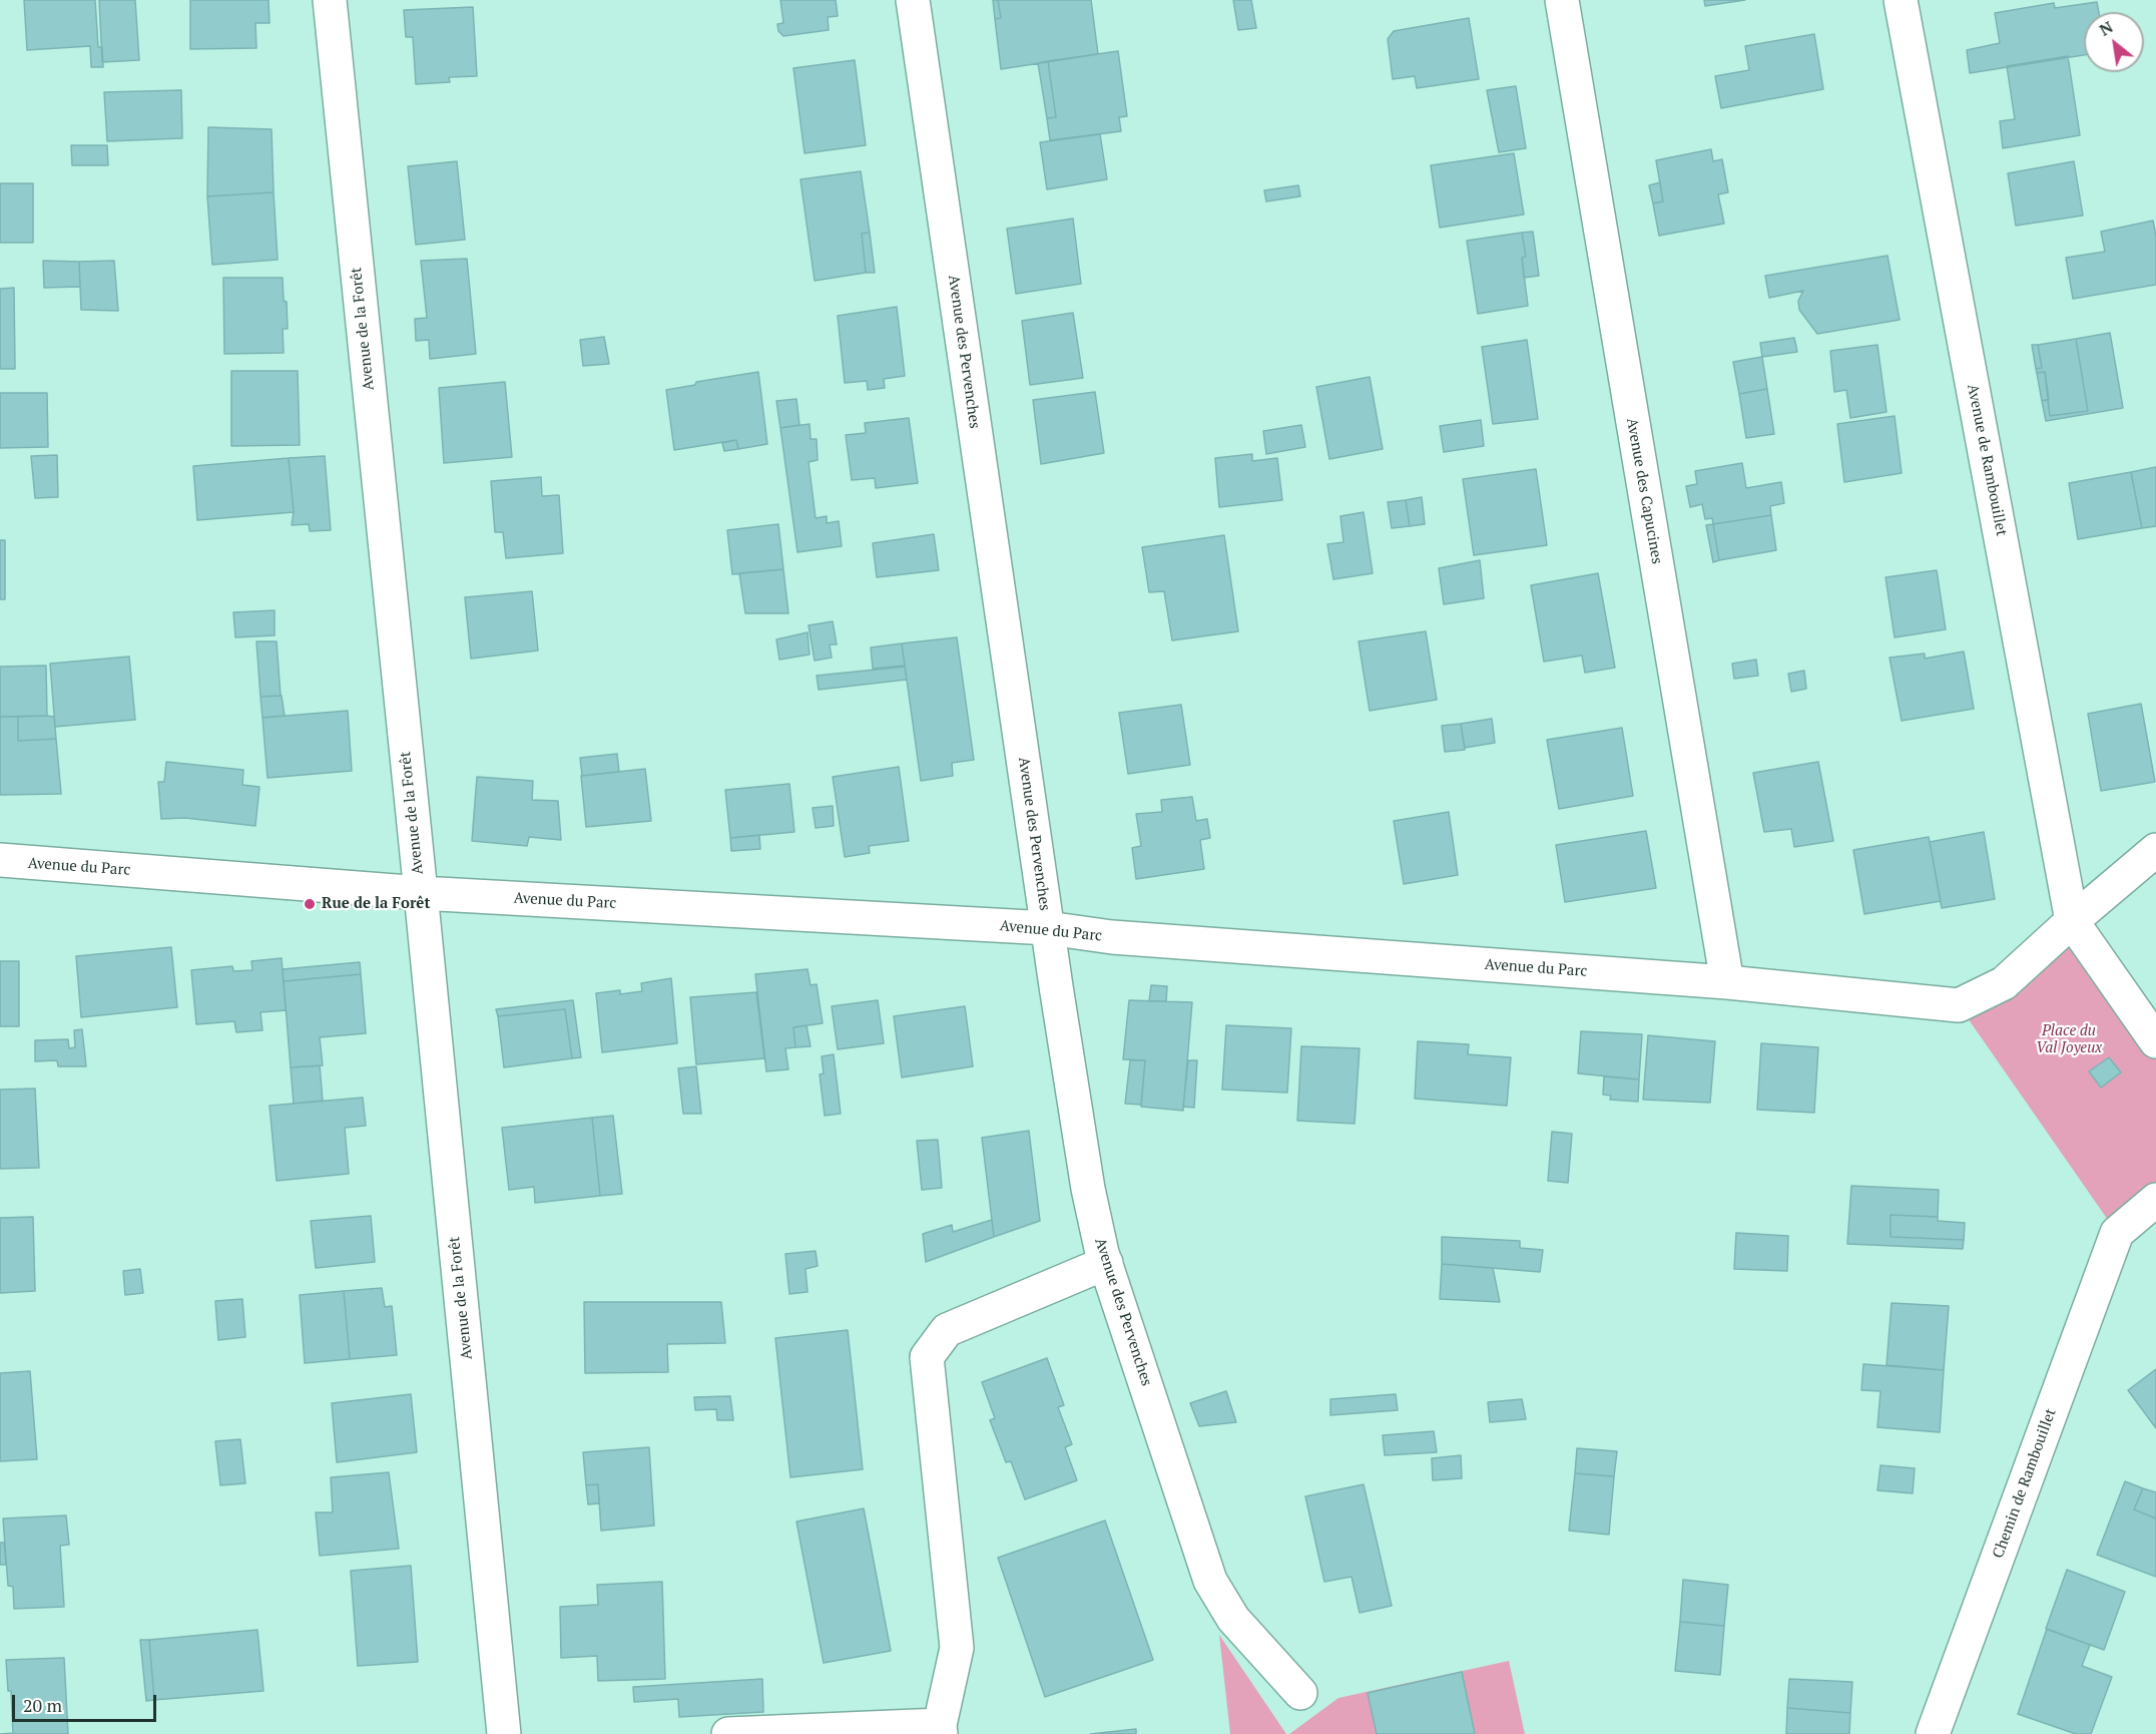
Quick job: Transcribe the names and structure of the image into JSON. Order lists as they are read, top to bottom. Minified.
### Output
{"streets":{"street":["Avenue de la Forêt","Avenue des Pervenches","Avenue de Rambouillet","Avenue des Capucines","Avenue du Parc","Chemin de Rambouillet"]},"crossings":[["Avenue de la Forêt","Avenue du Parc"],["Avenue des Pervenches","Avenue du Parc"],["Avenue de Rambouillet","Avenue du Parc"],["Avenue des Capucines","Avenue du Parc"]],"parks":["Place du Val Joyeux"],"places":["Rue de la Forêt"],"scale_bar":"20 m","north":"top left"}
